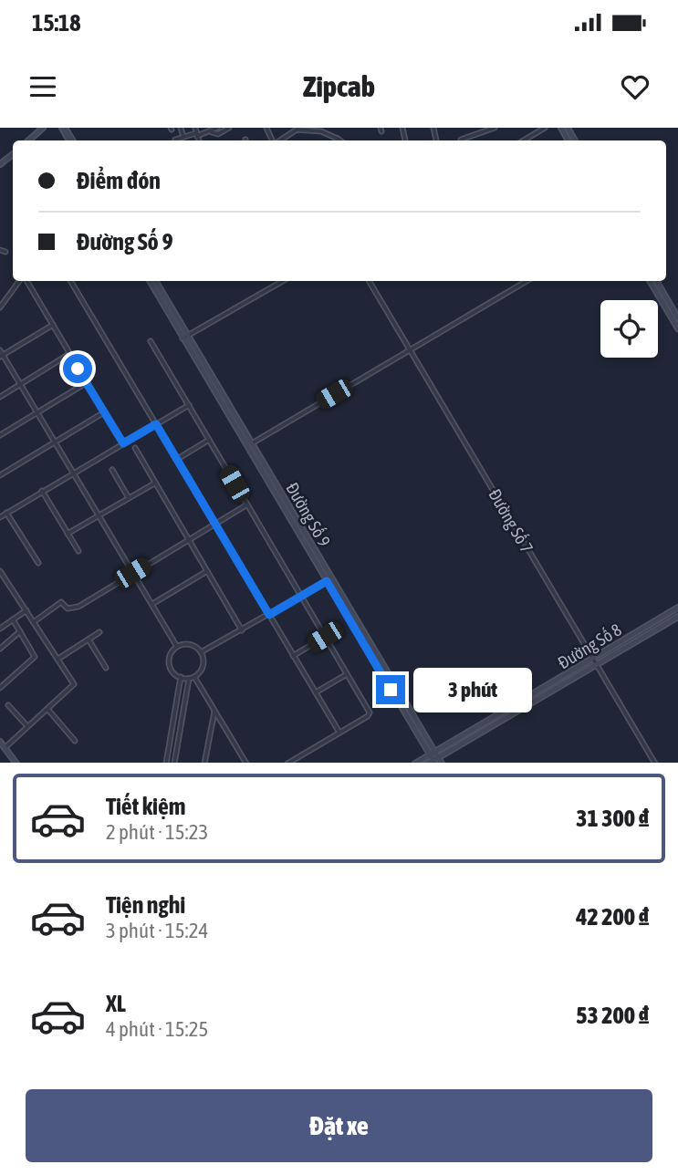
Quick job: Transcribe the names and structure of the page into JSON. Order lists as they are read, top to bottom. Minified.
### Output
{"streets":{"street":["Đường Số 9","Đường Số 7","Đường Số 8"]},"crossings":[["Đường Số 9","Đường Số 8"],["Đường Số 7","Đường Số 8"]],"page":{"status":"15:18","header":"Zipcab","banner":["Điểm đón","Đường Số 9"],"bubble":"3 phút","list":[{"name":"Tiết kiệm","note":"2 phút · 15:23","value":"31 300 ₫"},{"name":"Tiện nghi","note":"3 phút · 15:24","value":"42 200 ₫"},{"name":"XL","note":"4 phút · 15:25","value":"53 200 ₫"}],"buttons":"Đặt xe"}}
